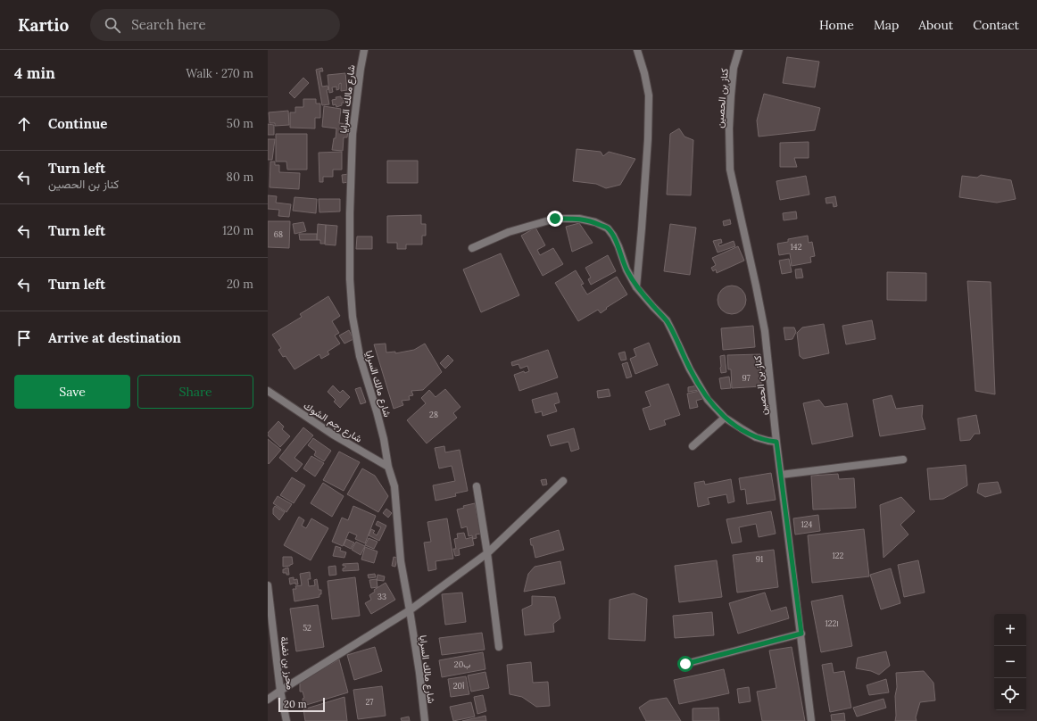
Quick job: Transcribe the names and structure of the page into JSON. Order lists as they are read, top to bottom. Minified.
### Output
{"streets":{"street":["كناز بن الحصين","شارع مالك السرايا","شارع رجم الشوك","محرز بن نضلة"]},"crossings":[["شارع مالك السرايا","شارع رجم الشوك"]],"house_numbers":["68","142","97","28","124","122","91","33","122ا","52","20ب","20أ","27"],"scale_bar":"20 m","page":{"header":"Kartio","search":"Search here","nav":["Home","Map","About","Contact"],"heading":["4 min","Walk · 270 m"],"list":[["Continue","50 m"],["Turn left","كناز بن الحصين","80 m"],["Turn left","120 m"],["Turn left","20 m"],"Arrive at destination"],"buttons":["Save","Share"],"map_buttons":["+","−"],"scale":"20 m"}}
